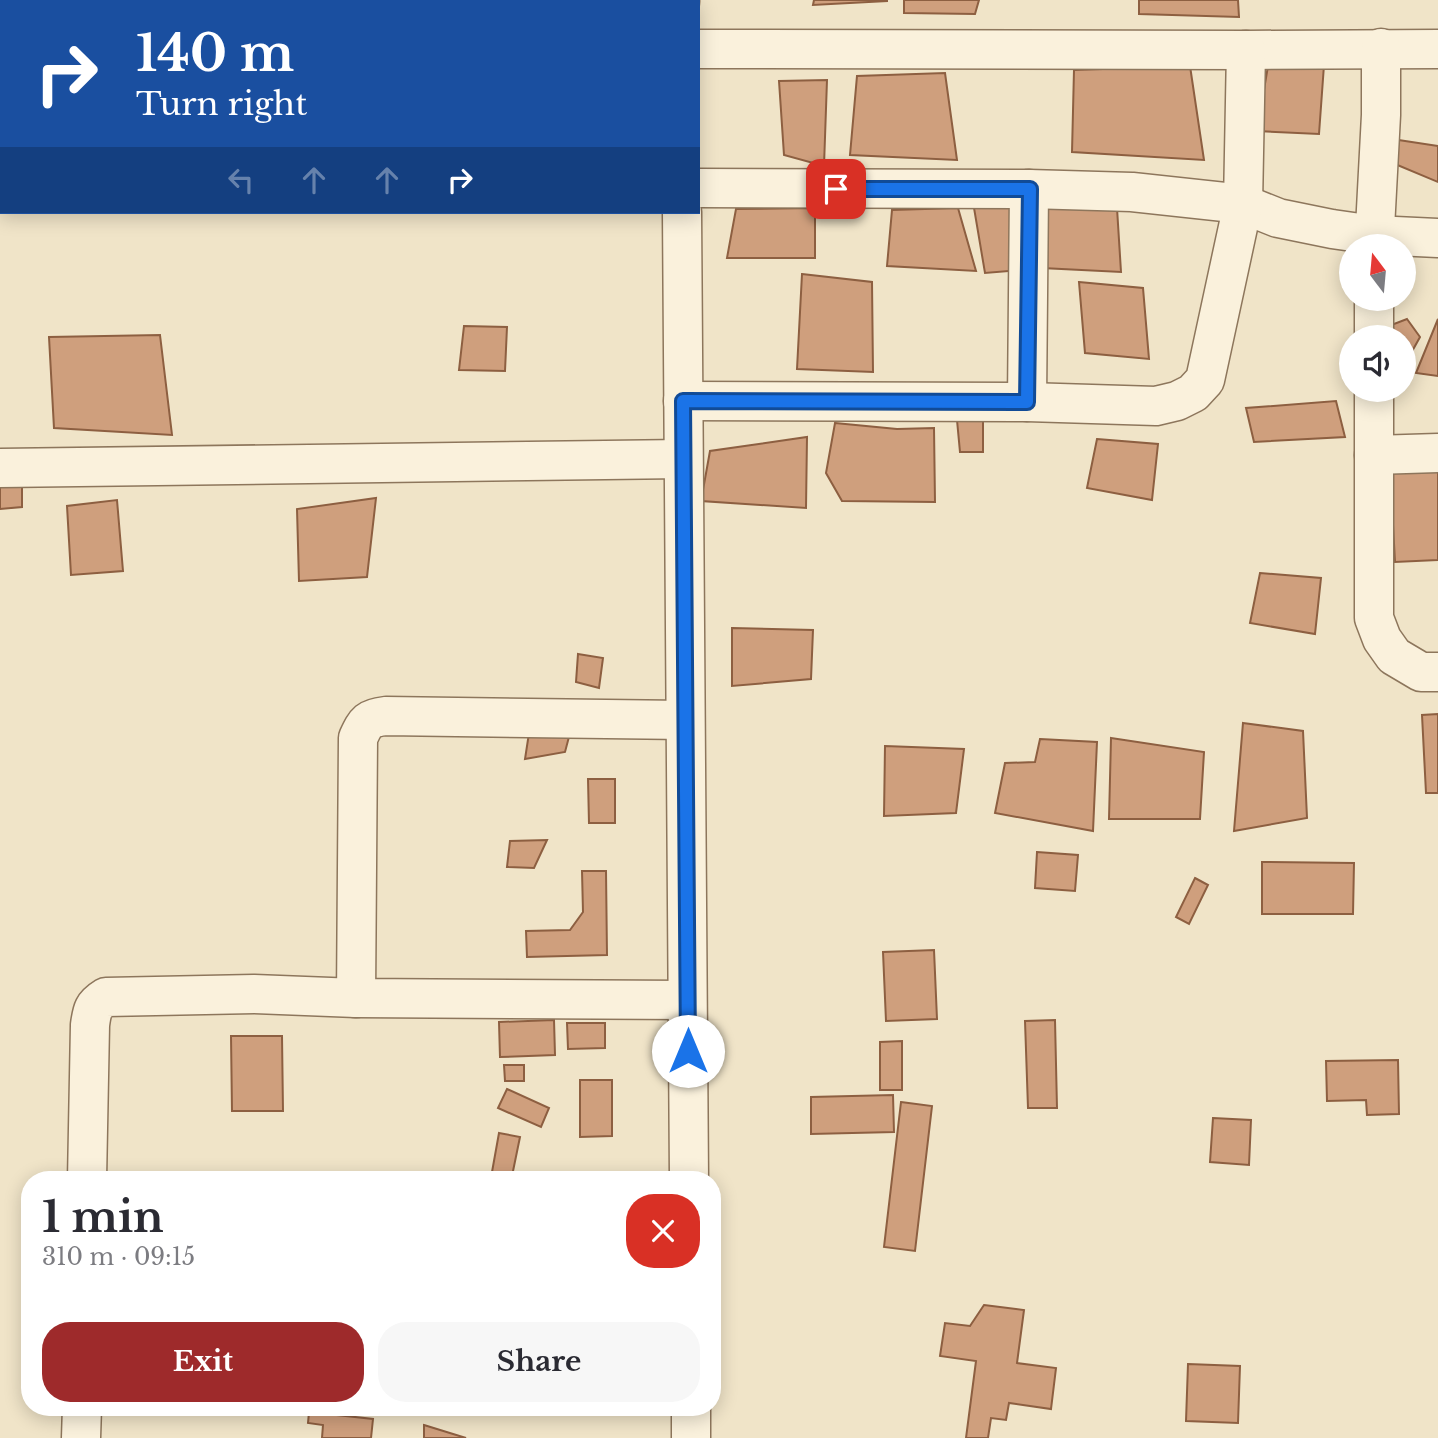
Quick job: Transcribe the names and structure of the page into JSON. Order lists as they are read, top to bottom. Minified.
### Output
{"north":"top","page":{"turn":["140 m","Turn right"],"heading":["1 min","310 m · 09:15"],"buttons":["Exit","Share"]}}
